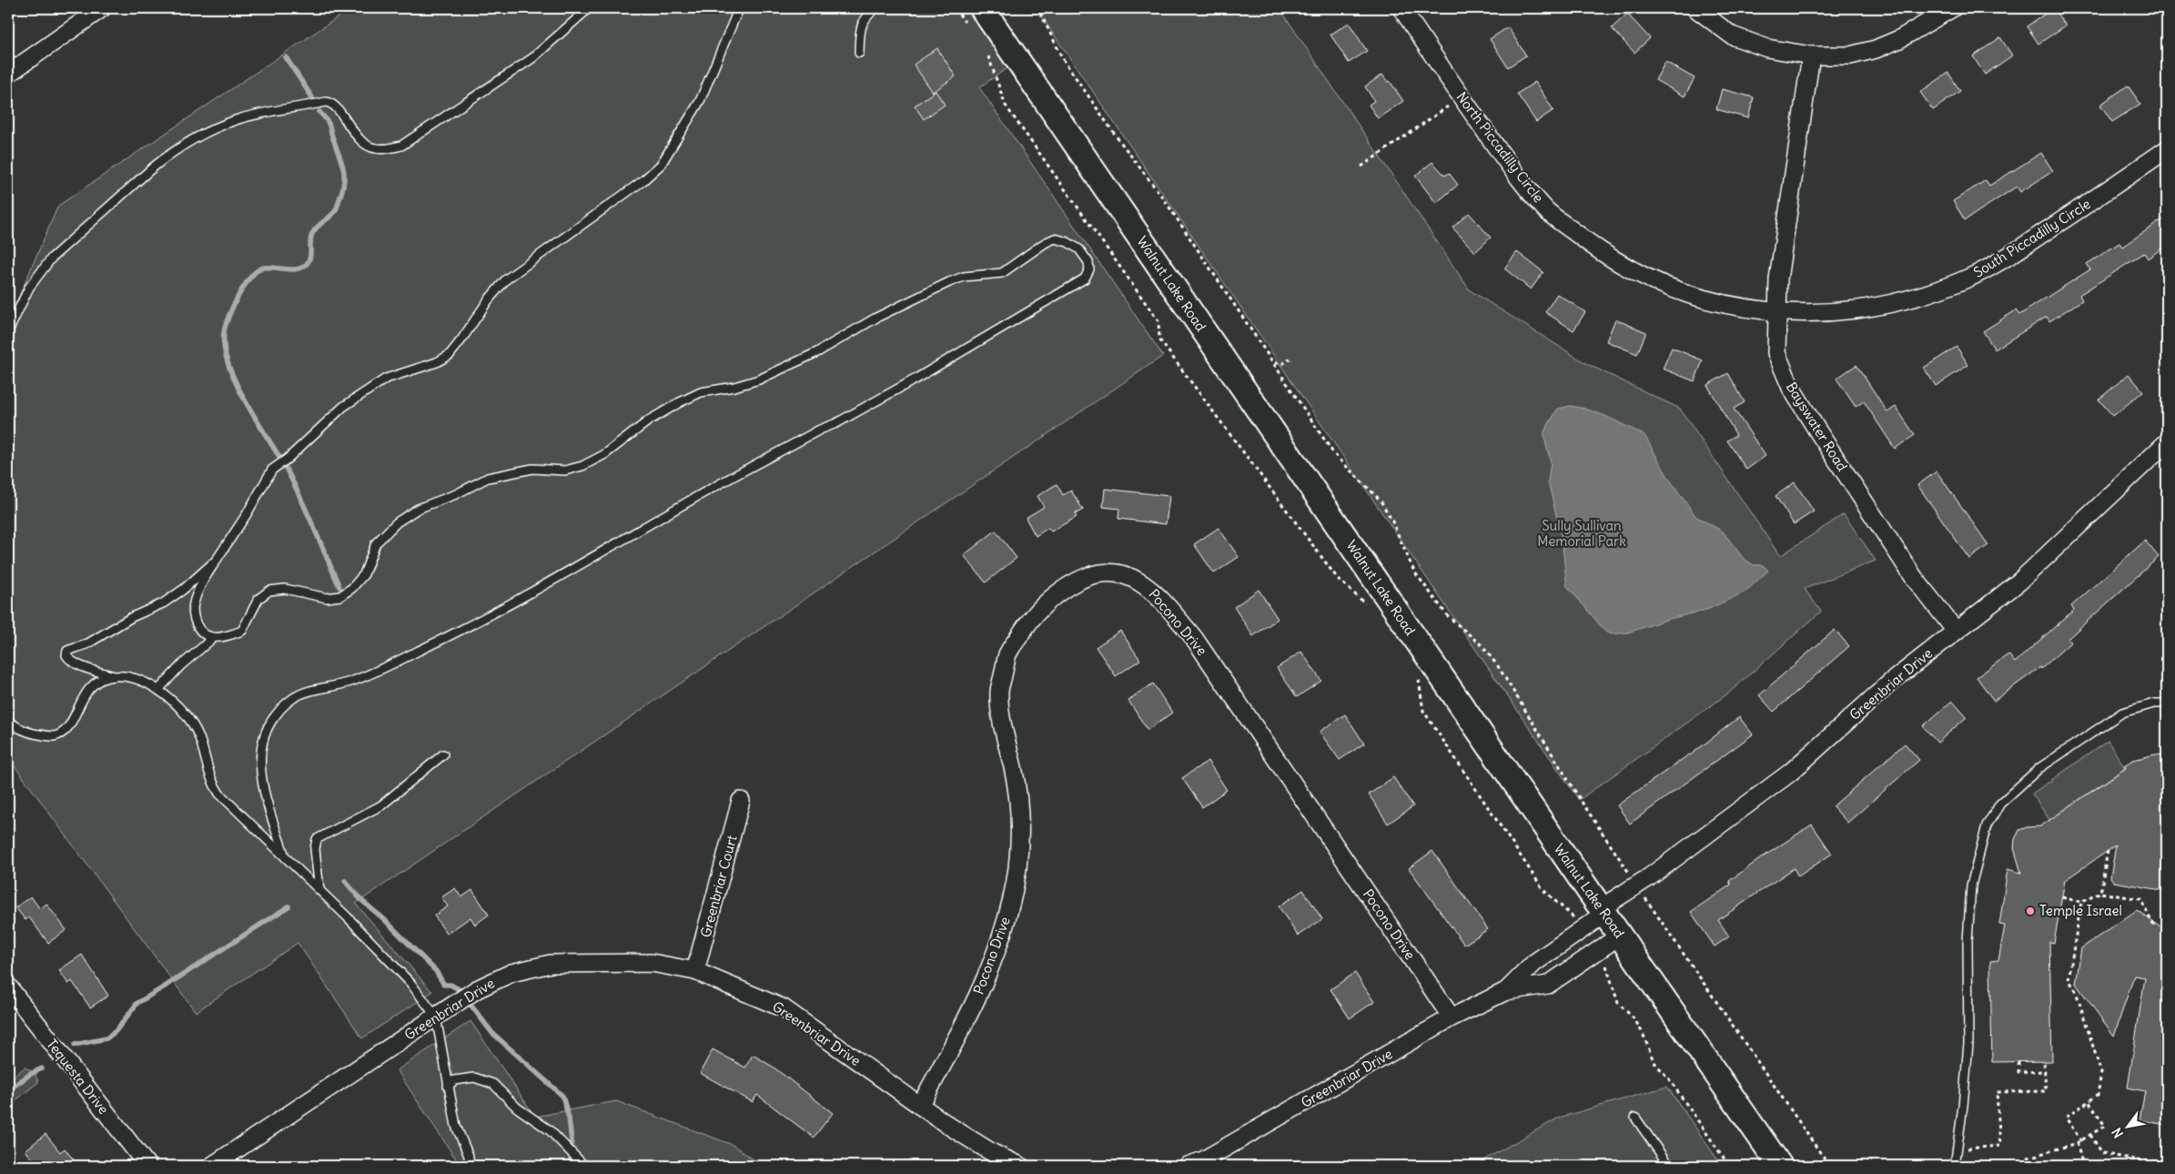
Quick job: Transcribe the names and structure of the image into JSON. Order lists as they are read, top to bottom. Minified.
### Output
{"streets":{"street":["North Piccadilly Circle","South Piccadilly Circle","Walnut Lake Road","Bayswater Road","Pocono Drive","Greenbriar Drive","Greenbriar Court","Tequesta Drive"]},"crossings":[["North Piccadilly Circle","South Piccadilly Circle"],["North Piccadilly Circle","Bayswater Road"],["South Piccadilly Circle","Bayswater Road"],["Walnut Lake Road","Greenbriar Drive"],["Bayswater Road","Greenbriar Drive"],["Pocono Drive","Greenbriar Drive"],["Greenbriar Drive","Greenbriar Court"]],"parks":["Sully Sullivan Memorial Park"],"places":["Temple Israel"],"north":"bottom left"}
